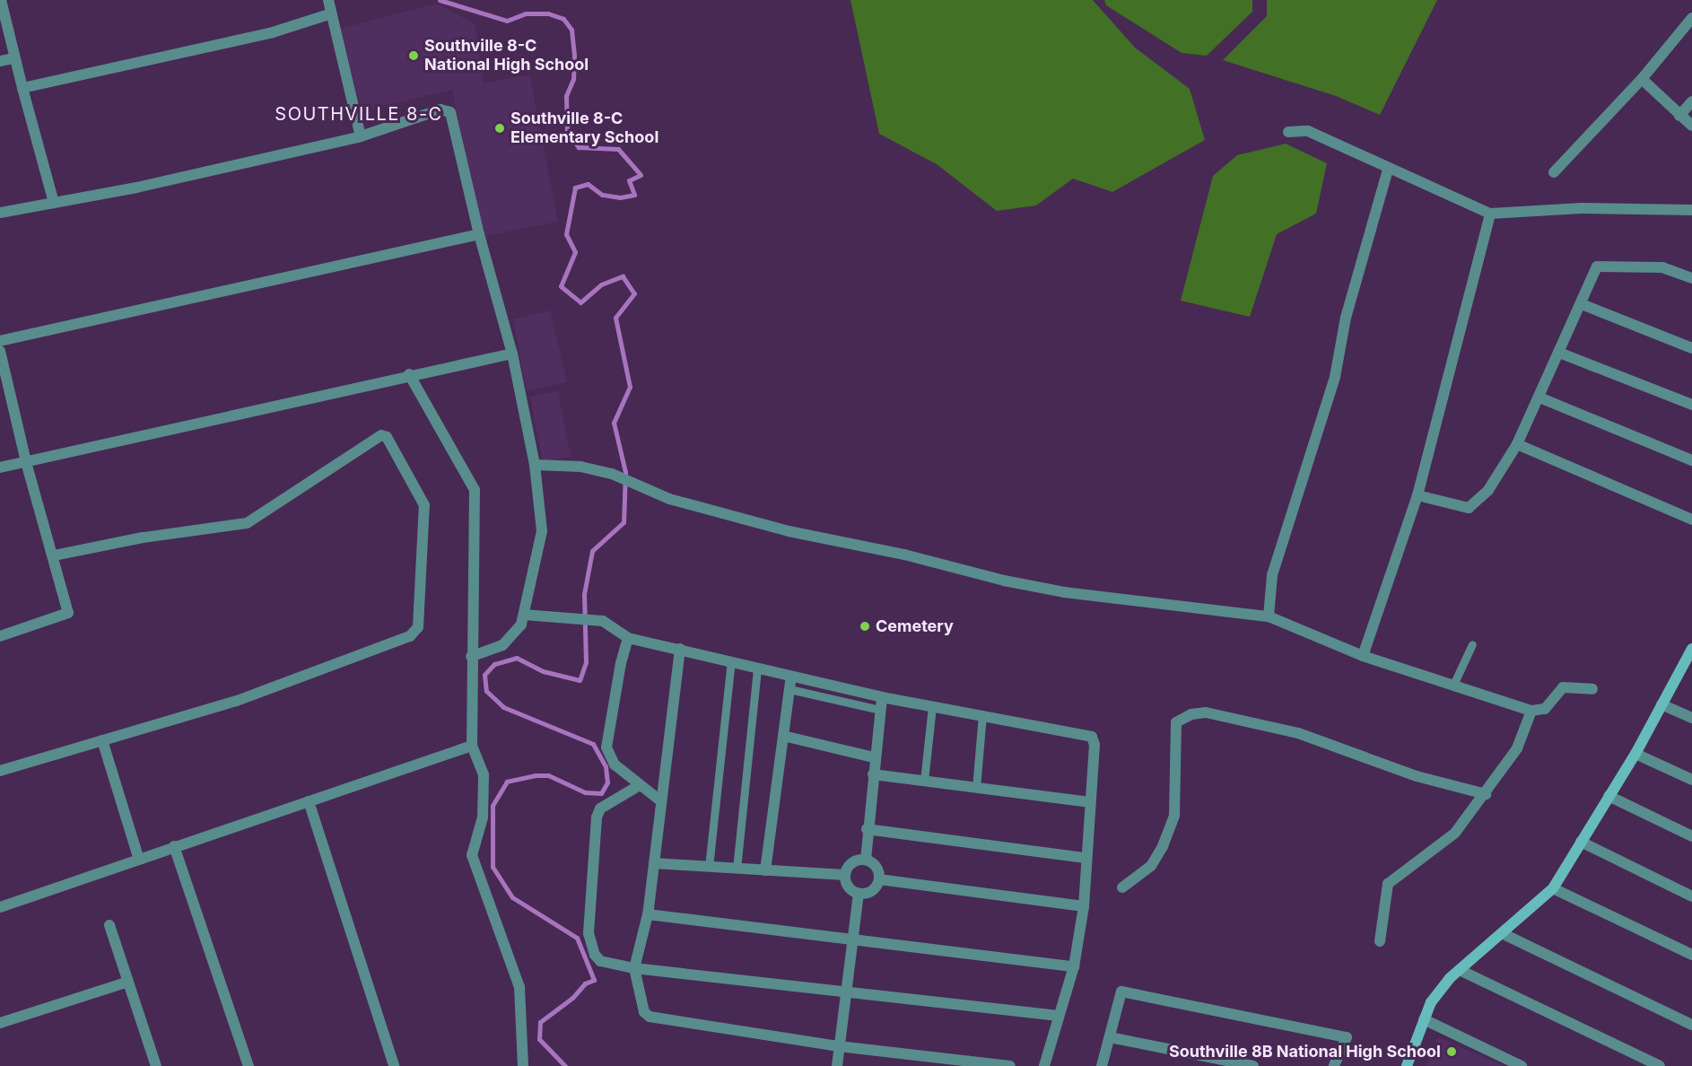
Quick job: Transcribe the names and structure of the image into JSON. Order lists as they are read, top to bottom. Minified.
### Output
{"districts":["SOUTHVILLE 8-C"],"places":["Southville 8-C National High School","Southville 8-C Elementary School","Cemetery","Southville 8B National High School"]}
